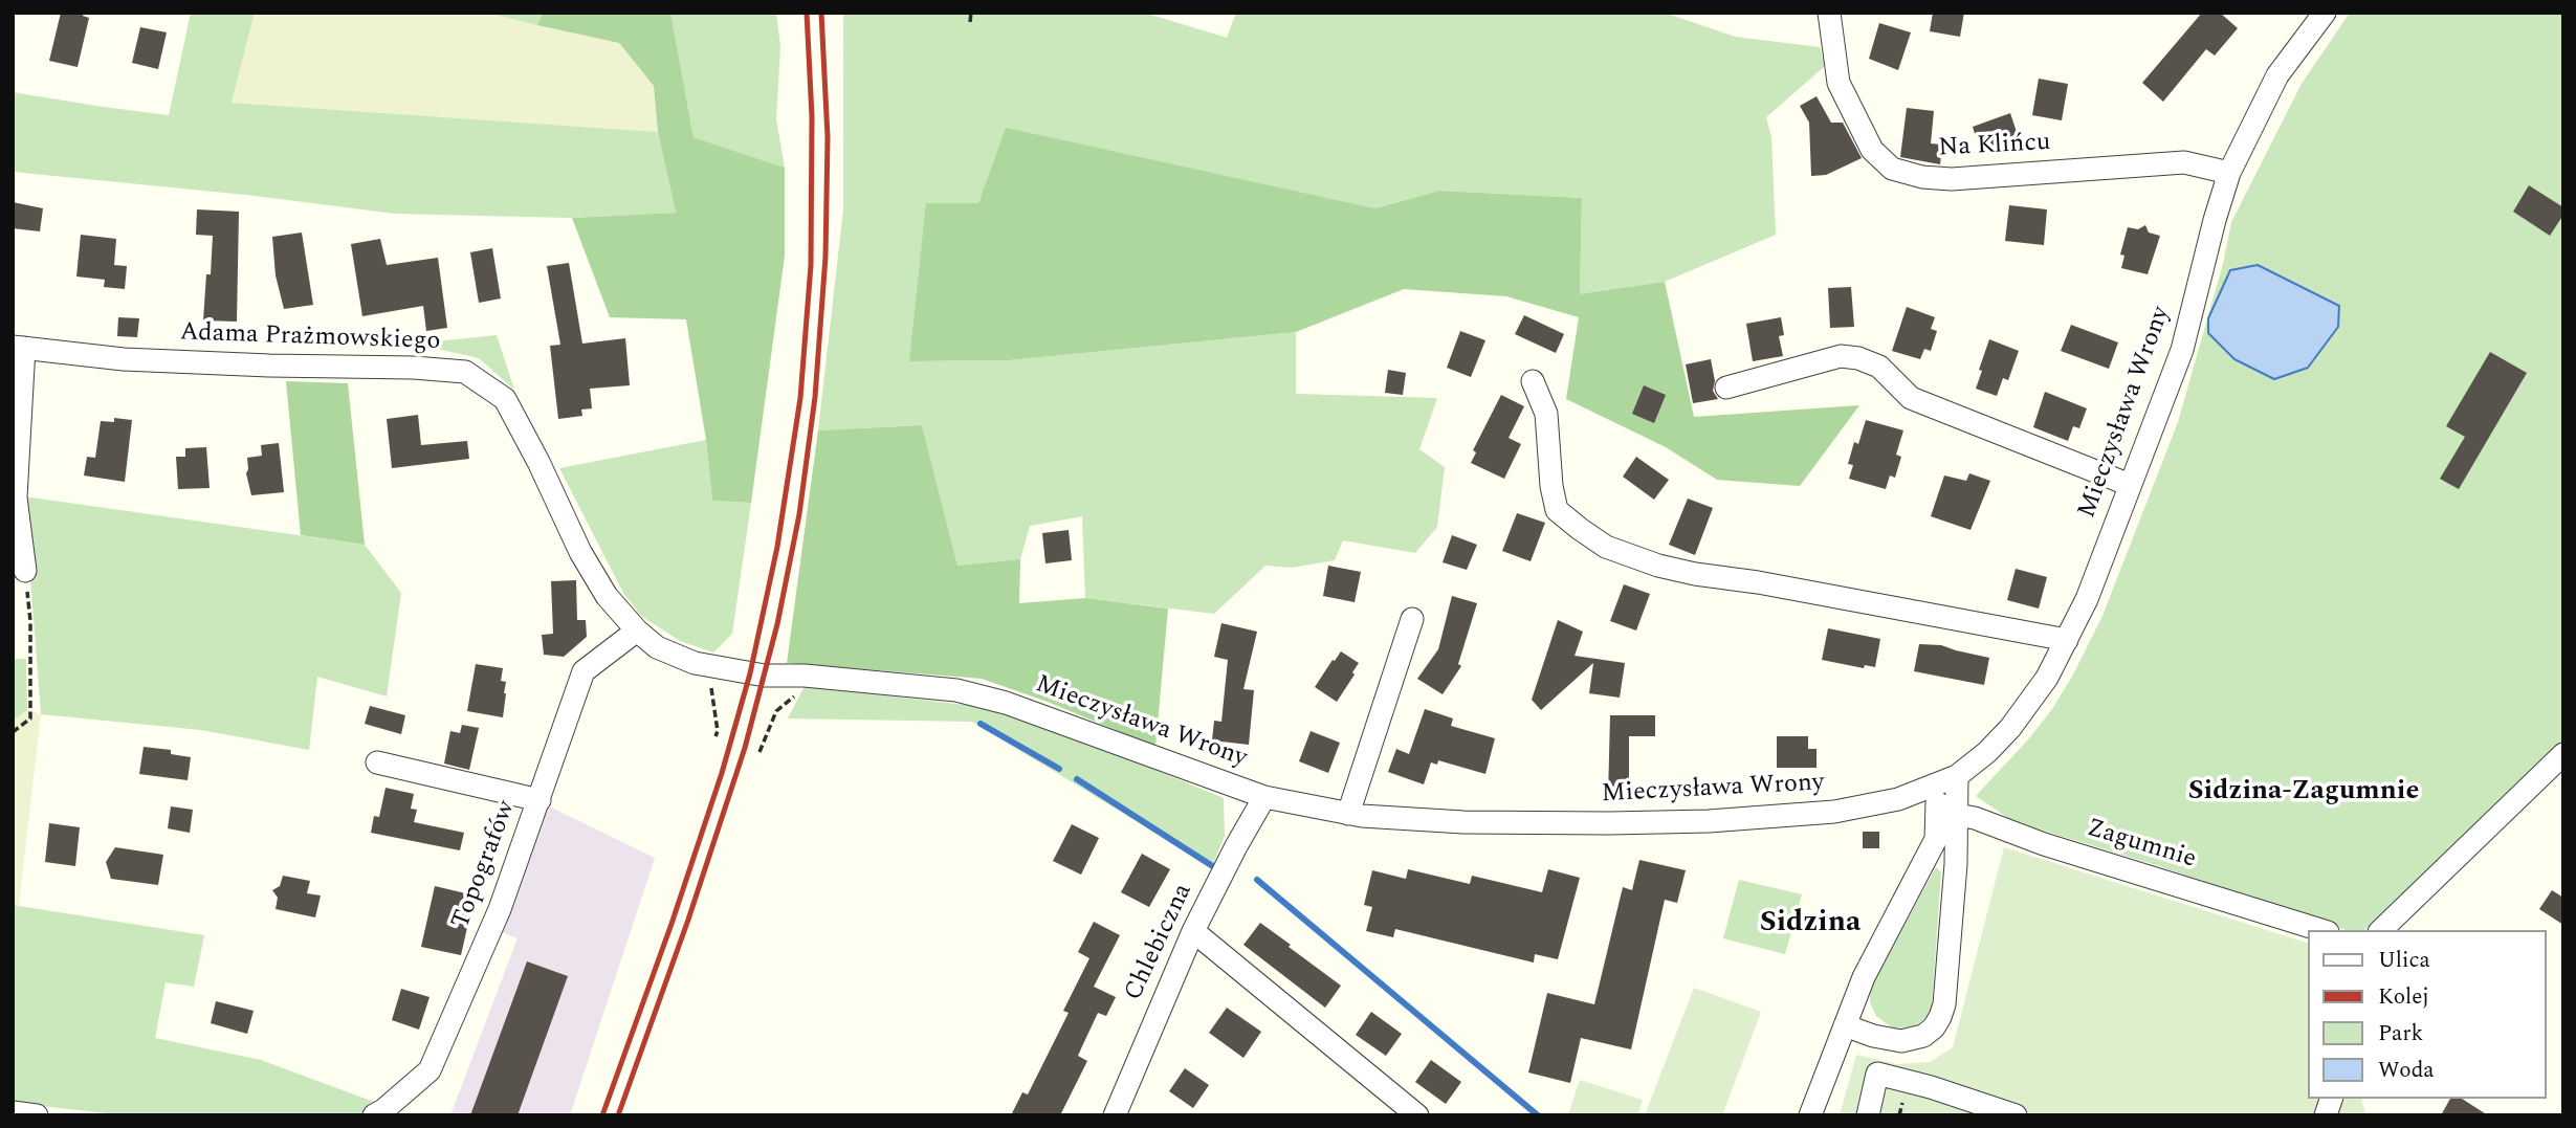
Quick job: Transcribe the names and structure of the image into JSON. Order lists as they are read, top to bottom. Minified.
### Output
{"streets":{"street":["Na Klińcu","Adama Prażmowskiego","Mieczysława Wrony","Zagumnie","Topografów","Chlebiczna"]},"crossings":[["Na Klińcu","Mieczysława Wrony"],["Adama Prażmowskiego","Mieczysława Wrony"],["Adama Prażmowskiego","Topografów"],["Mieczysława Wrony","Topografów"],["Mieczysława Wrony","Chlebiczna"]],"districts":["Sidzina-Zagumnie","Sidzina"],"legend":["Ulica","Kolej","Park","Woda"]}
